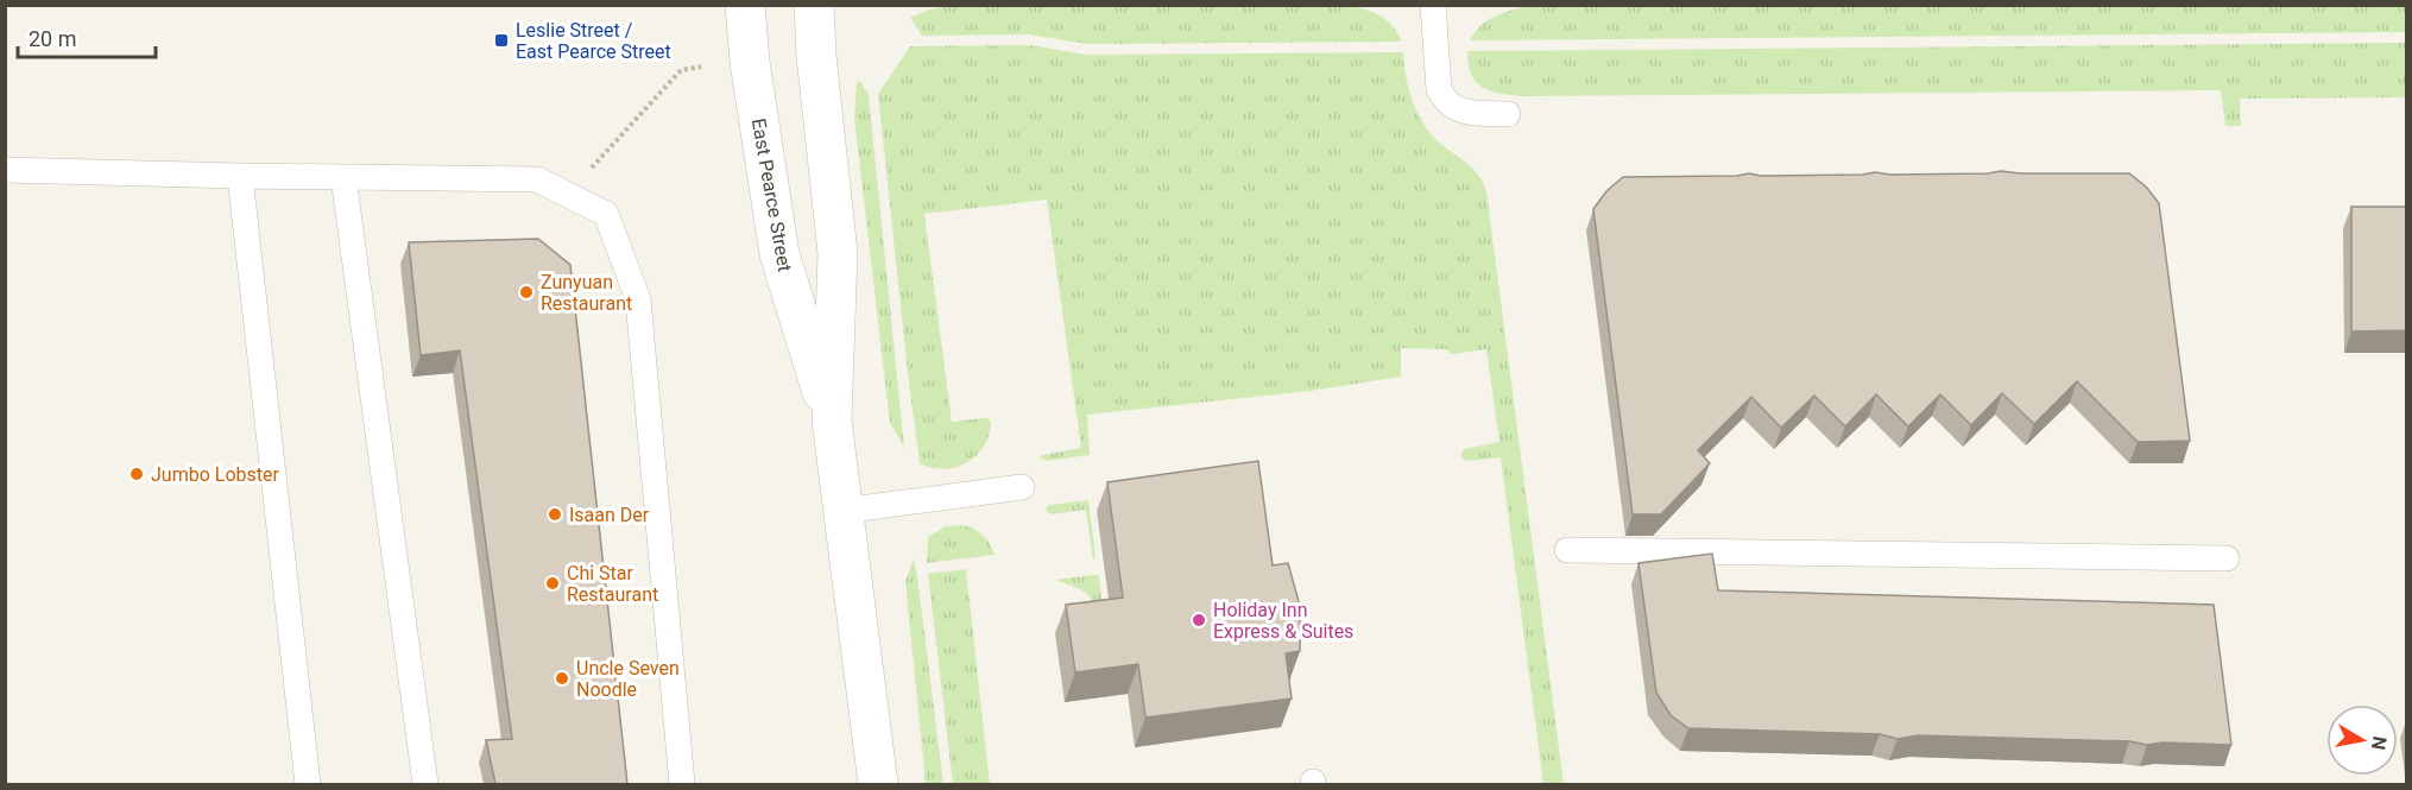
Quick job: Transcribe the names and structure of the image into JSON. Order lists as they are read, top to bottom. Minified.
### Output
{"streets":{"street":["East Pearce Street"]},"places":{"transit":["Leslie Street / East Pearce Street"],"other":["Zunyuan Restaurant","Jumbo Lobster","Isaan Der","Chi Star Restaurant","Holiday Inn Express & Suites","Uncle Seven Noodle"]},"scale_bar":"20 m","north":"right"}
